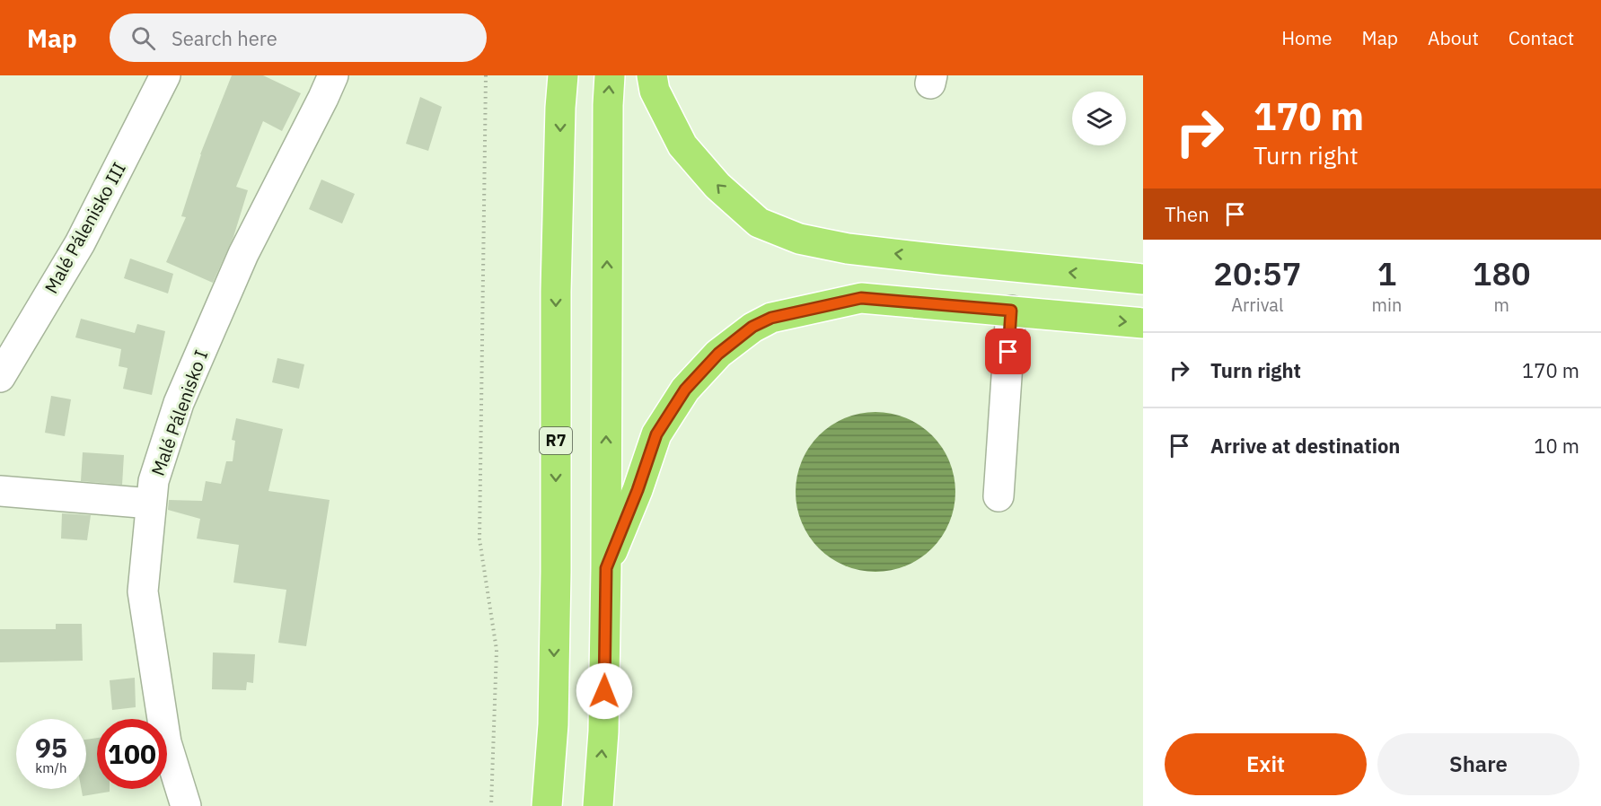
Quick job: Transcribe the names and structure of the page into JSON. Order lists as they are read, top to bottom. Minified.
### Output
{"streets":{"highway":["R7"],"street":["Malé Pálenisko III","Malé Pálenisko I"]},"page":{"header":"Map","search":"Search here","nav":["Home","Map","About","Contact"],"turn":["170 m","Turn right"],"then":"Then","eta":["20:57","Arrival","1","min","180","m"],"list":[{"name":"Turn right","value":"170 m"},{"name":"Arrive at destination","value":"10 m"}],"speed":"95 km/h","limit":"100","buttons":["Exit","Share"]}}
